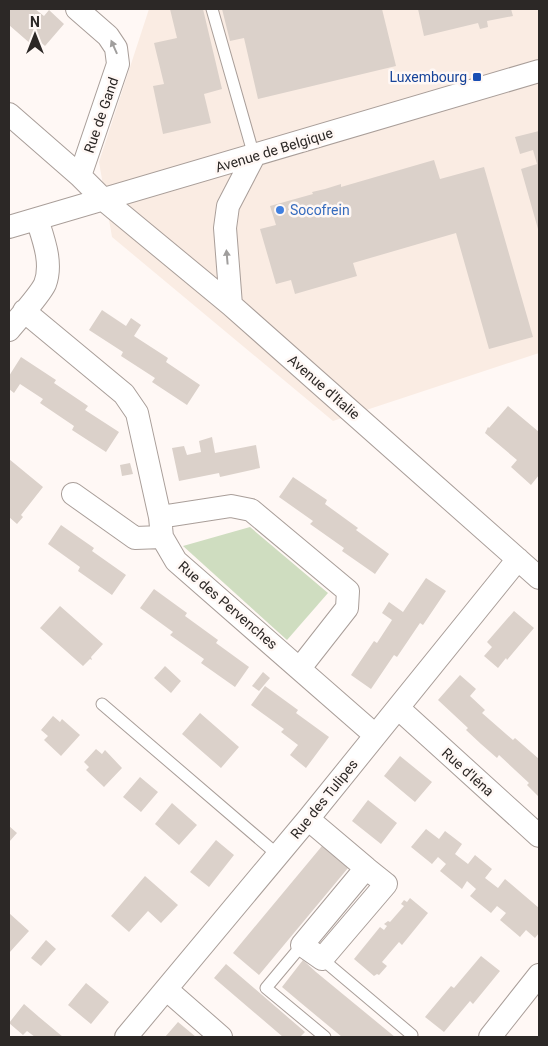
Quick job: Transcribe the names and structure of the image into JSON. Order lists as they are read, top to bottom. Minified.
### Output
{"streets":{"street":["Rue de Gand","Avenue de Belgique","Avenue d'Italie","Rue des Pervenches","Rue d'Iéna","Rue des Tulipes"]},"crossings":[["Rue de Gand","Avenue d'Italie"],["Avenue de Belgique","Avenue d'Italie"],["Avenue d'Italie","Rue des Tulipes"],["Rue des Pervenches","Rue des Tulipes"],["Rue d'Iéna","Rue des Tulipes"]],"places":{"transit":["Luxembourg"],"other":["Socofrein"]},"north":"top"}
